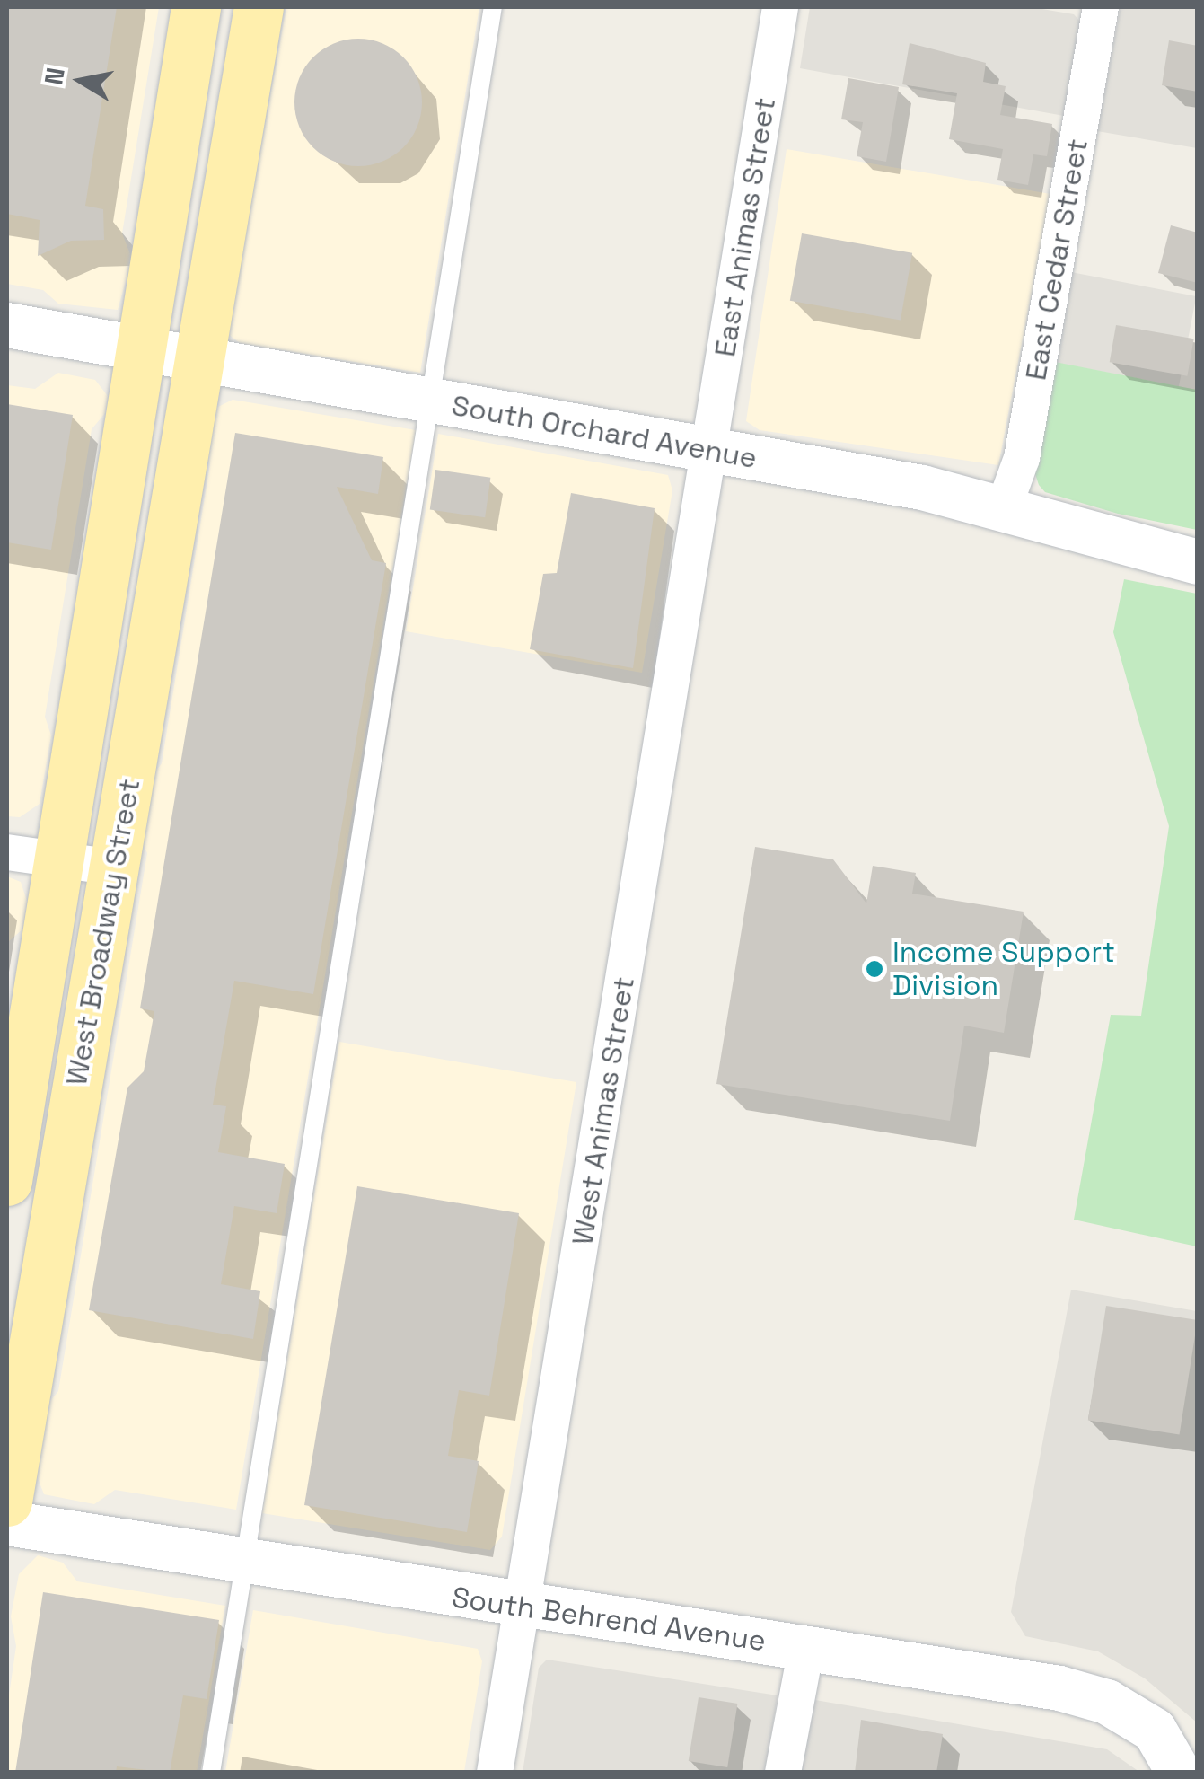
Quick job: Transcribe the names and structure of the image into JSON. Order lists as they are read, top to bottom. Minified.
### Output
{"streets":{"main road":["West Broadway Street"],"street":["East Animas Street","East Cedar Street","South Orchard Avenue","West Animas Street","South Behrend Avenue"]},"crossings":[["East Animas Street","South Orchard Avenue"],["East Animas Street","West Animas Street"],["East Cedar Street","South Orchard Avenue"],["South Orchard Avenue","West Broadway Street"],["South Orchard Avenue","West Animas Street"],["West Animas Street","South Behrend Avenue"]],"places":["Income Support Division"],"north":"left"}
